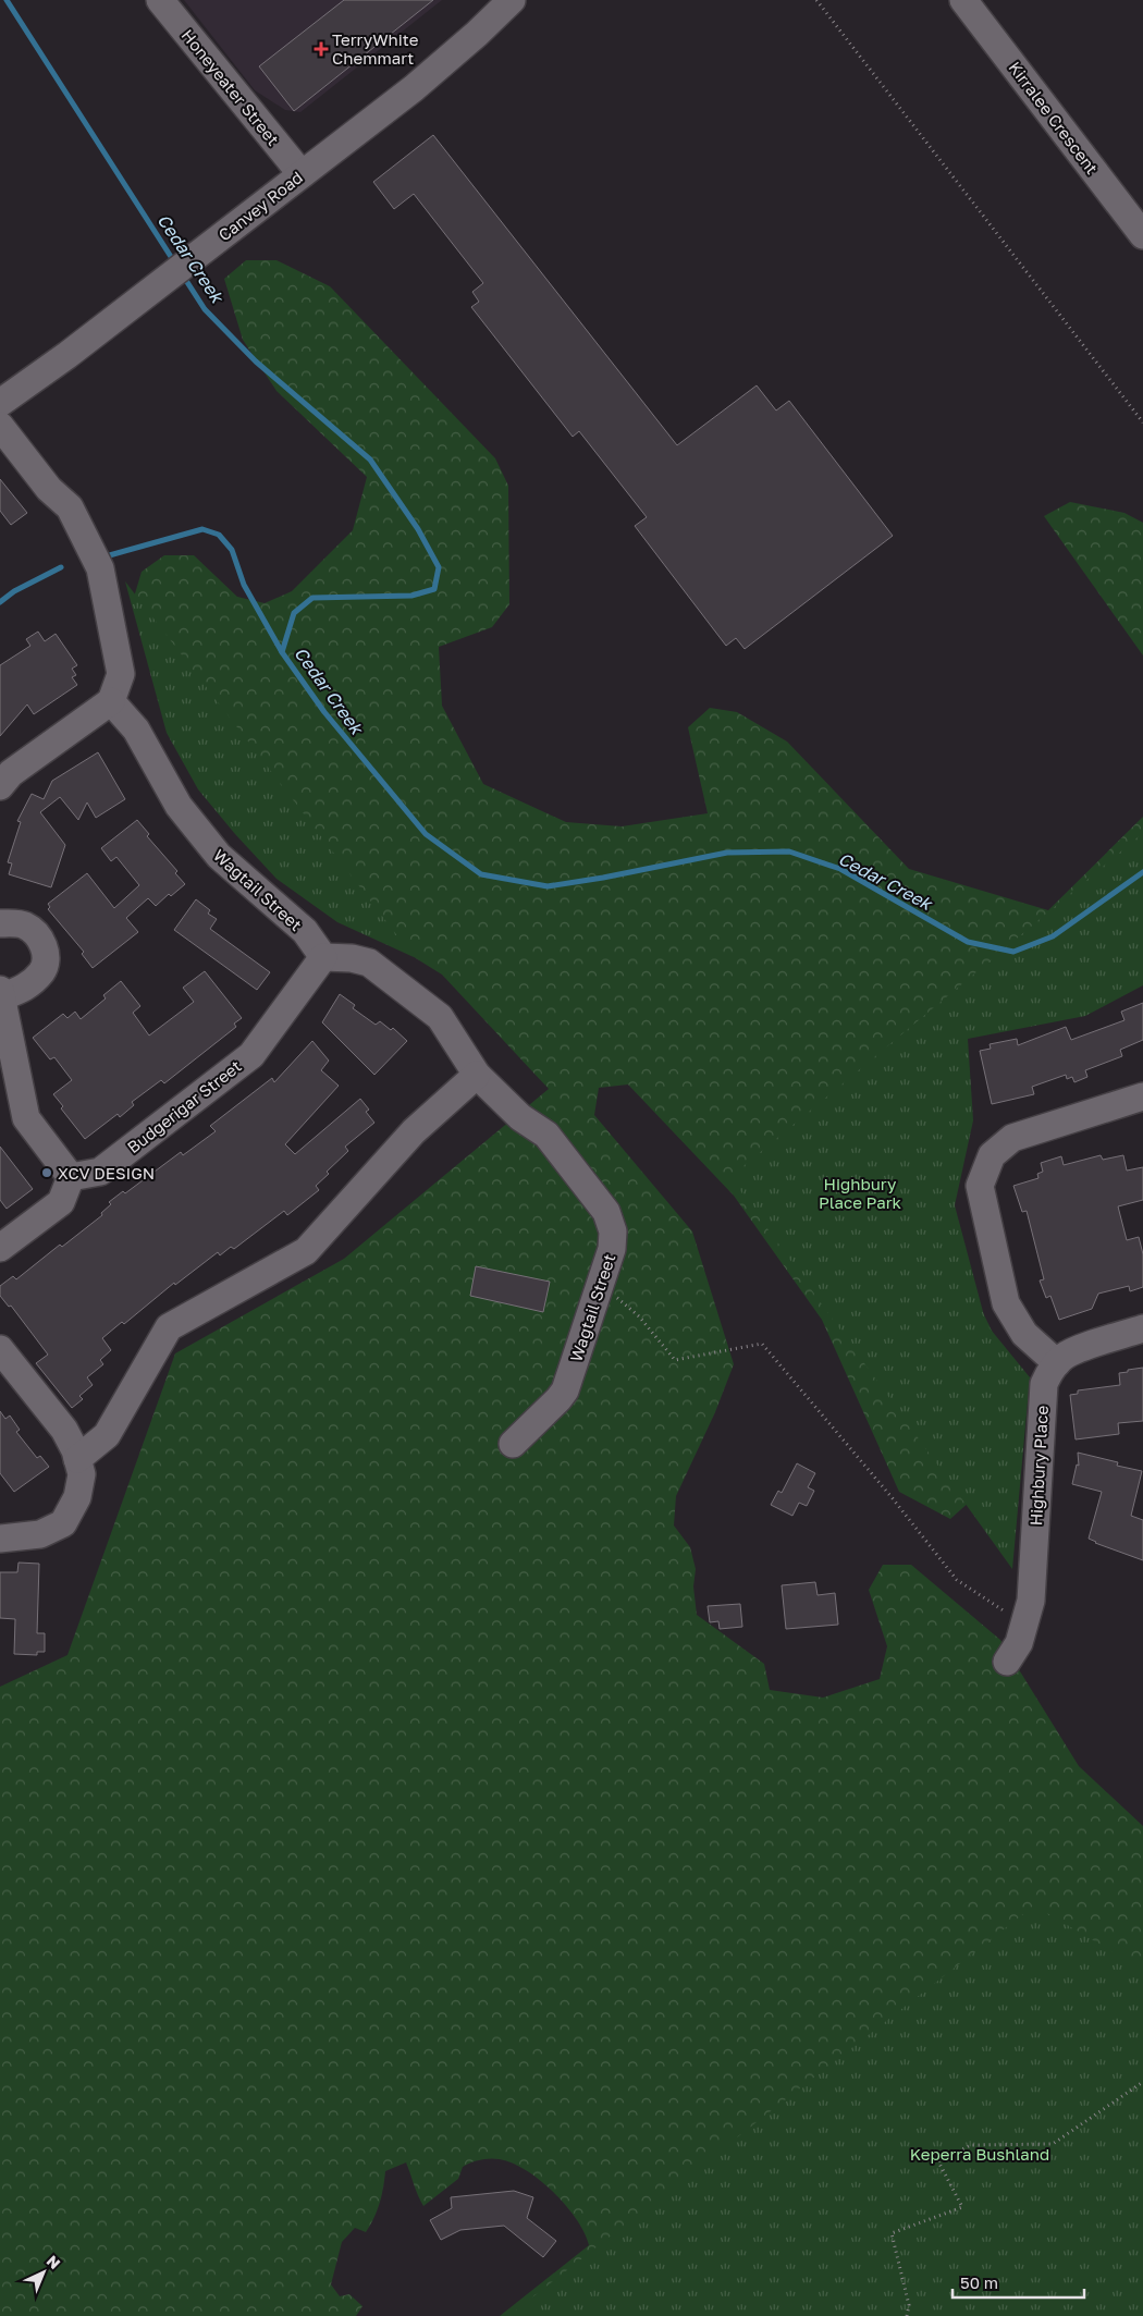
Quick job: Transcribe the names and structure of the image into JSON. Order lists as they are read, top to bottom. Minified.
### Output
{"streets":{"street":["Honeyeater Street","Kirralee Crescent","Canvey Road","Wagtail Street","Budgerigar Street","Highbury Place"]},"crossings":[["Honeyeater Street","Canvey Road"],["Wagtail Street","Budgerigar Street"]],"water":["Cedar Creek"],"parks":["Highbury Place Park","Keperra Bushland"],"places":{"health":["TerryWhite Chemmart"],"other":["XCV DESIGN"]},"scale_bar":"50 m","north":"top right"}
